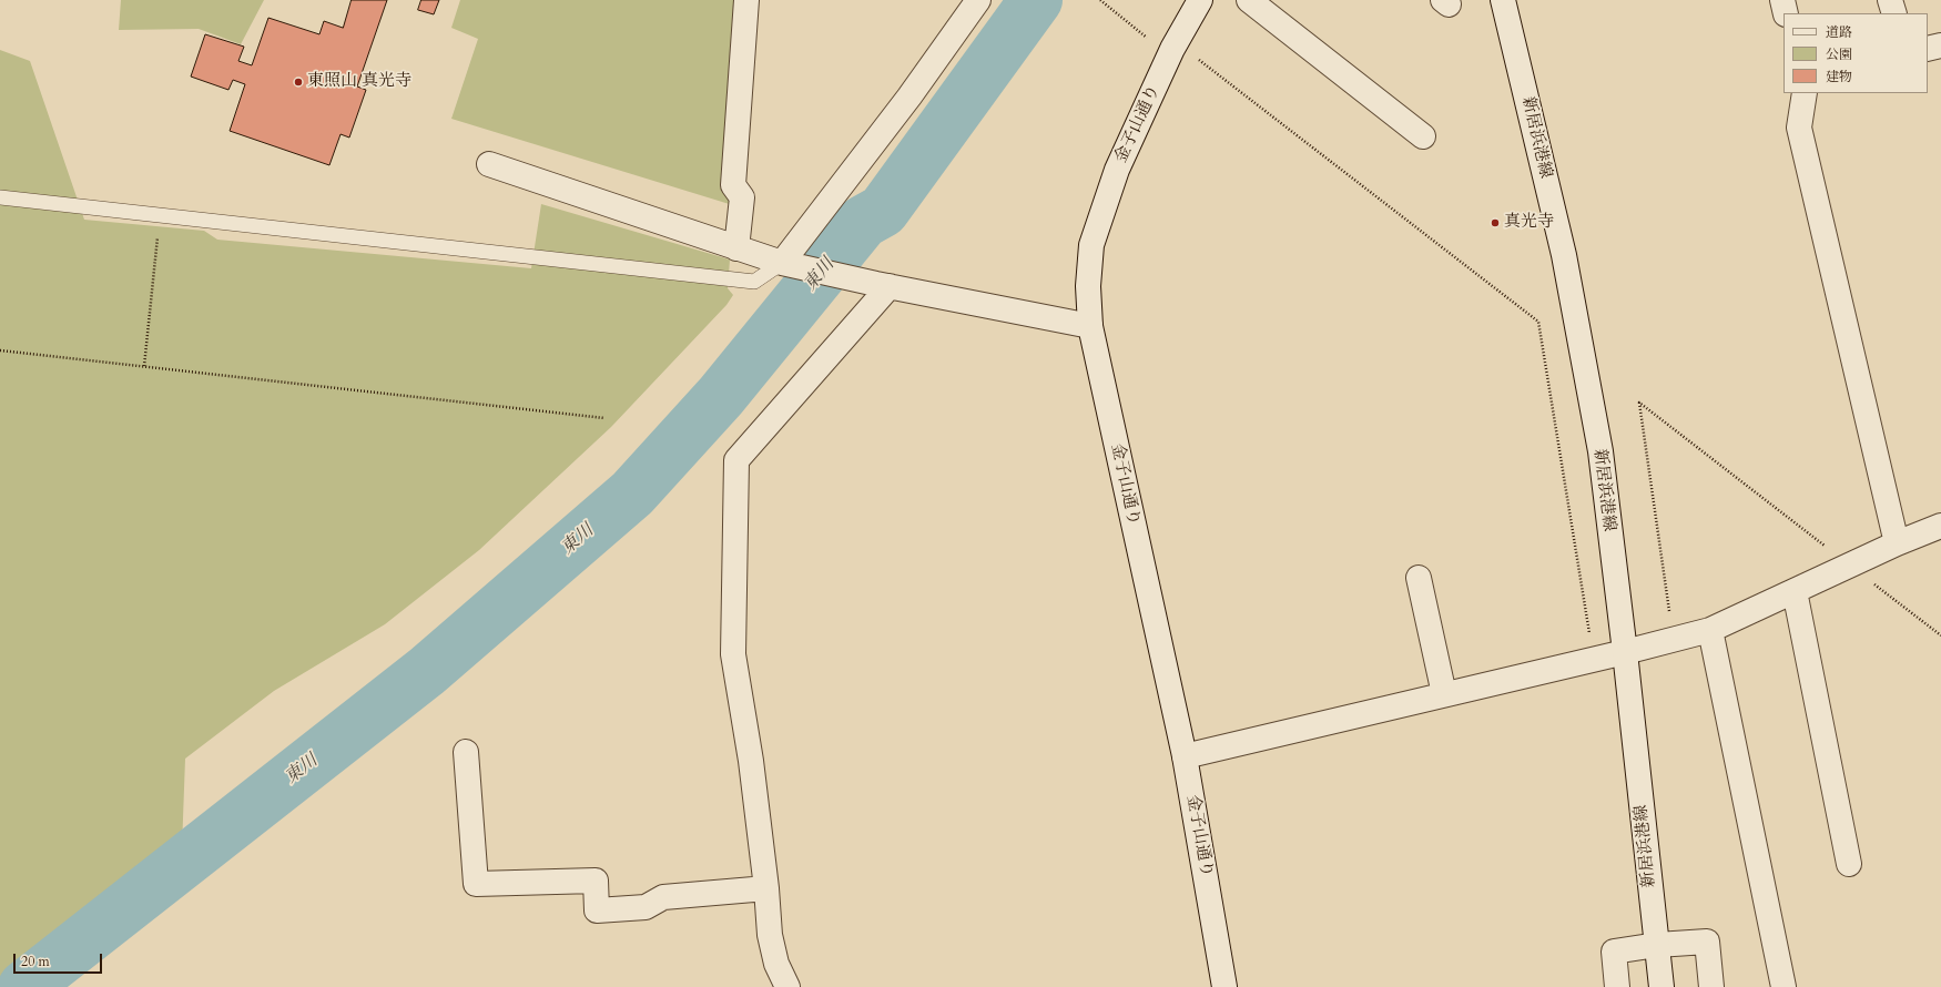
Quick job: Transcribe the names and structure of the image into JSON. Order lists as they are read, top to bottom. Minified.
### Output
{"streets":{"street":["金子山通り","新居浜港線"]},"water":["東川"],"places":["東照山 真光寺","真光寺"],"legend":["道路","公園","建物"],"scale_bar":"20 m"}
